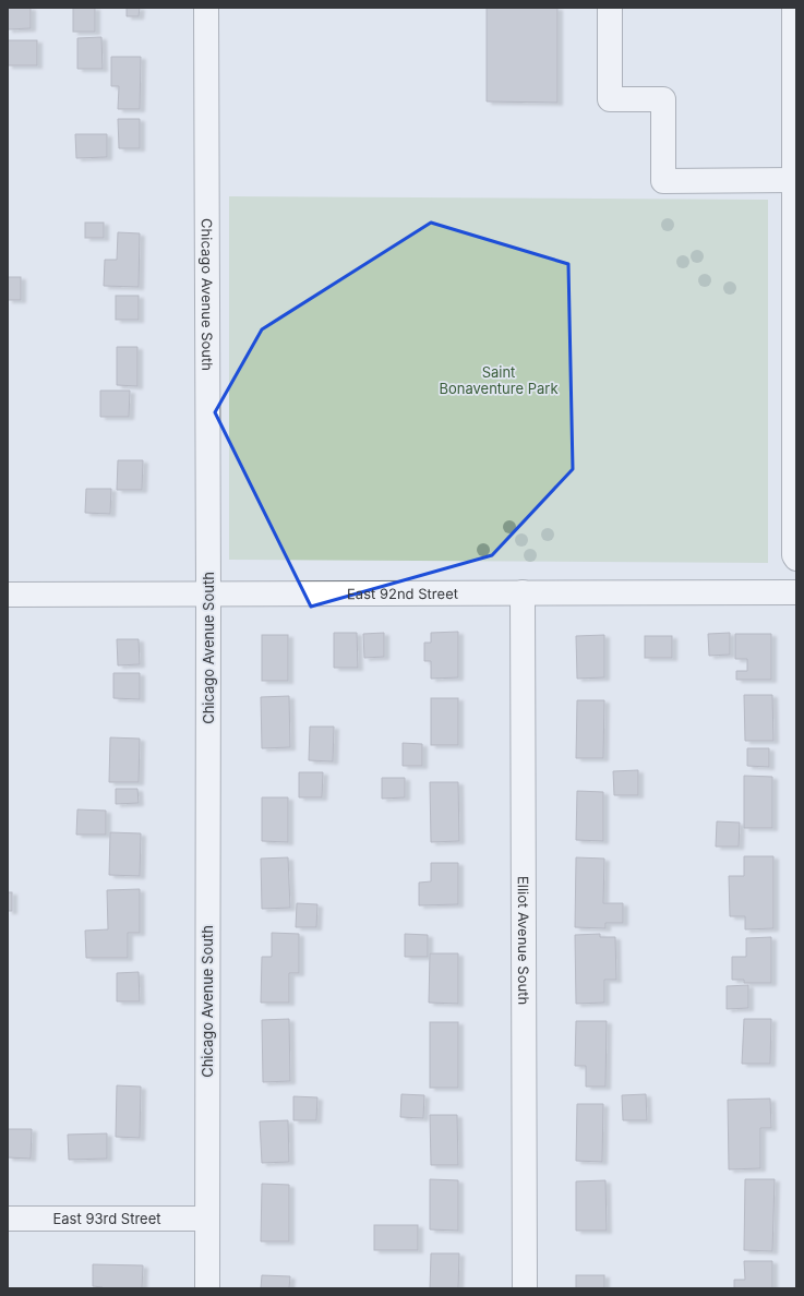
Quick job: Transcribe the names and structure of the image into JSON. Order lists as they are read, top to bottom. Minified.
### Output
{"streets":{"street":["Chicago Avenue South","East 92nd Street","Elliot Avenue South","East 93rd Street"]},"crossings":[["Chicago Avenue South","East 92nd Street"],["Chicago Avenue South","East 93rd Street"],["East 92nd Street","Elliot Avenue South"]],"parks":["Saint Bonaventure Park"]}
